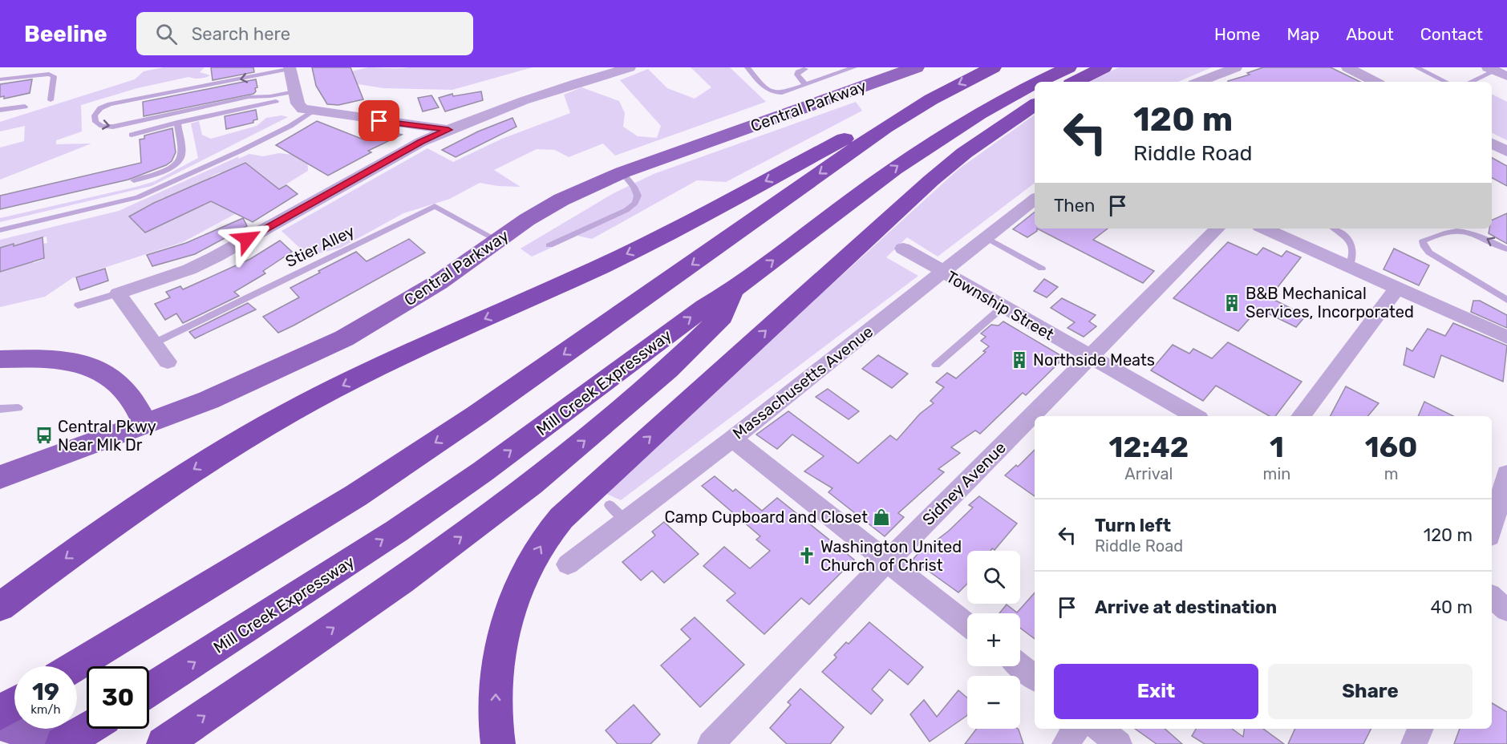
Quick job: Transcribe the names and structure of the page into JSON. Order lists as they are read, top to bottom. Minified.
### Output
{"streets":{"highway":["Mill Creek Expressway"],"main road":["Central Parkway"],"street":["Township Street","Massachusetts Avenue","Sidney Avenue"],"lane":["Stier Alley"]},"crossings":[["Central Parkway","Stier Alley"],["Township Street","Massachusetts Avenue"],["Township Street","Sidney Avenue"]],"places":{"building":["B&B Mechanical Services, Incorporated","Northside Meats"],"bus stop":["Central Pkwy Near Mlk Dr"],"shop":["Camp Cupboard and Closet"],"church":["Washington United Church of Christ"]},"page":{"header":"Beeline","search":"Search here","nav":["Home","Map","About","Contact"],"turn":["120 m","Riddle Road"],"then":"Then","eta":["12:42","Arrival","1","min","160","m"],"list":[{"name":"Turn left","note":"Riddle Road","value":"120 m"},{"name":"Arrive at destination","value":"40 m"}],"map_buttons":["+","−"],"buttons":["Exit","Share"],"speed":"19 km/h","limit":"30"}}
